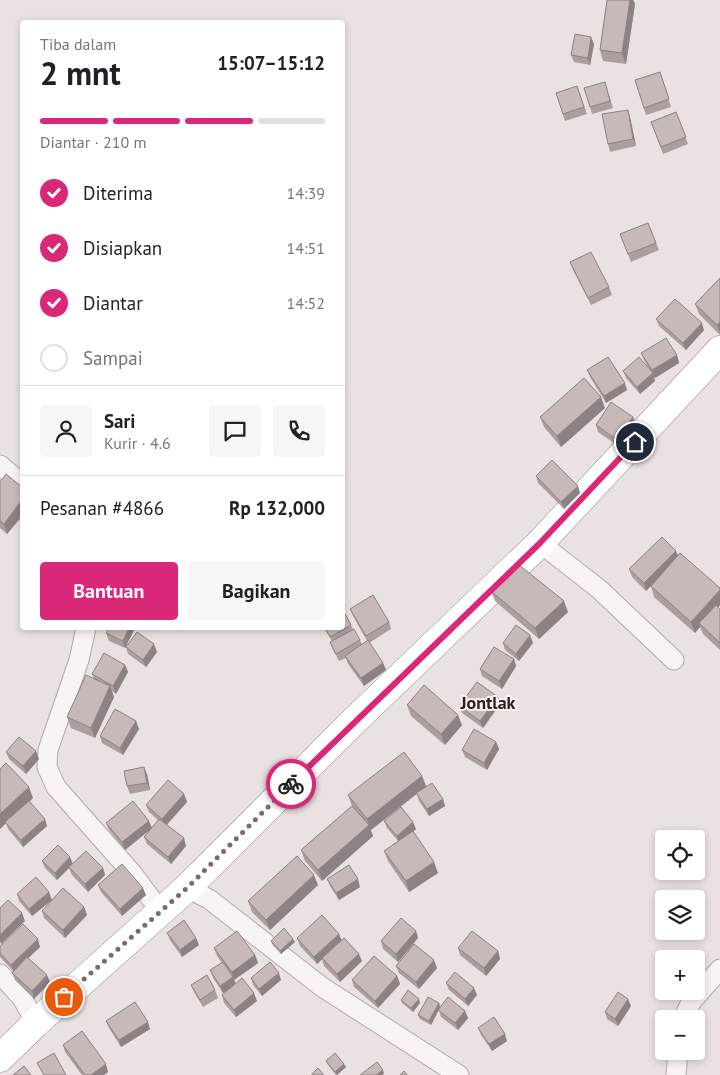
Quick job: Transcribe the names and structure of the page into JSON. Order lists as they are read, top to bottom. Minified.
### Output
{"districts":["Jontlak"],"page":{"heading":["2 mnt","Tiba dalam","15:07–15:12"],"panel":["Sari","Kurir · 4.6","Pesanan #4866","Rp 132,000"],"bar":"Diantar · 210 m","list":[["Diterima","14:39"],["Disiapkan","14:51"],["Diantar","14:52"],"Sampai"],"buttons":["Bantuan","Bagikan"],"map_buttons":["+","−"]}}
